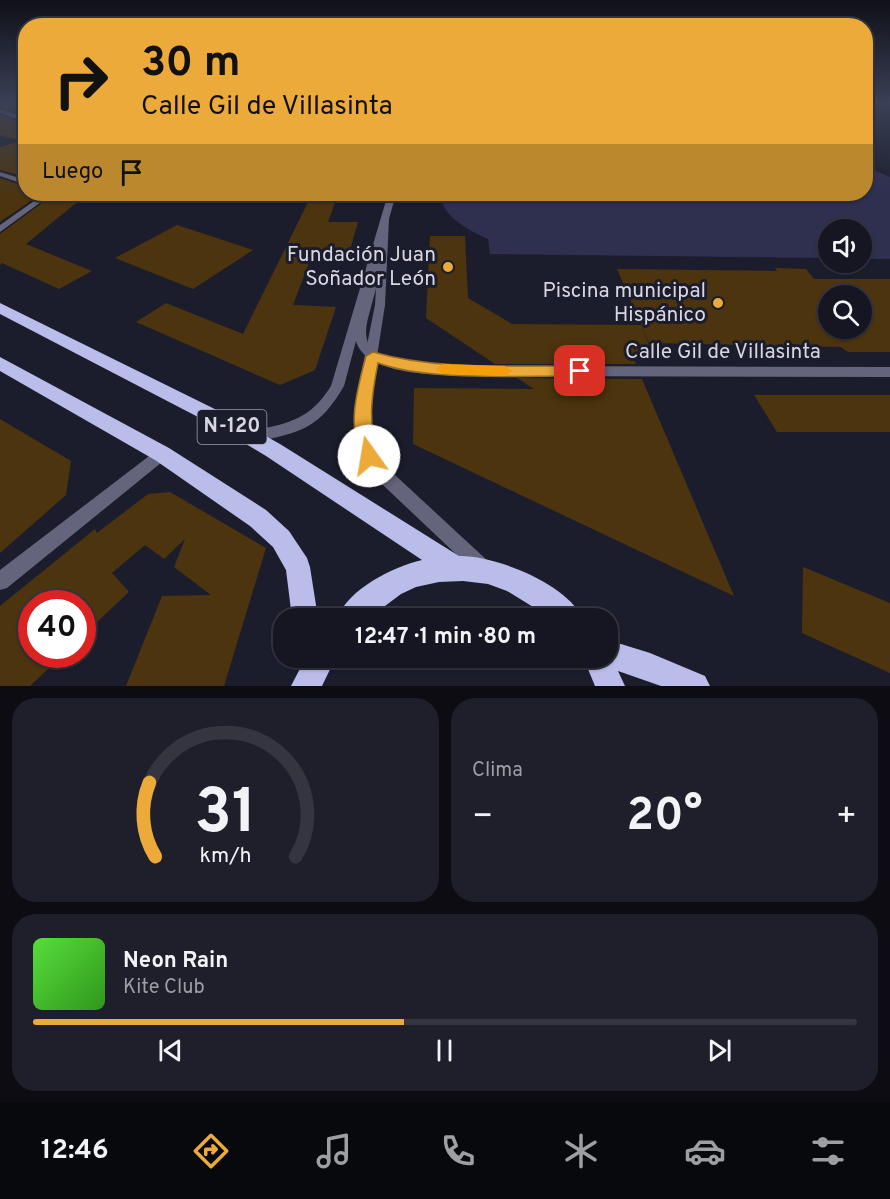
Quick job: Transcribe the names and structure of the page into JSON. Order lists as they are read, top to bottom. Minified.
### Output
{"streets":{"highway":["N-120"],"street":["Calle Gil de Villasinta"]},"places":["Fundación Juan Soñador León","Piscina municipal Hispánico"],"page":{"turn":["30 m","Calle Gil de Villasinta"],"then":"Luego","limit":"40","trip":"12:47 · 1 min · 80 m","tile":"Clima","heat":["−","20°","+"],"song":["Neon Rain","Kite Club"],"tabs":"12:46","gauge":["31","km/h"]}}
